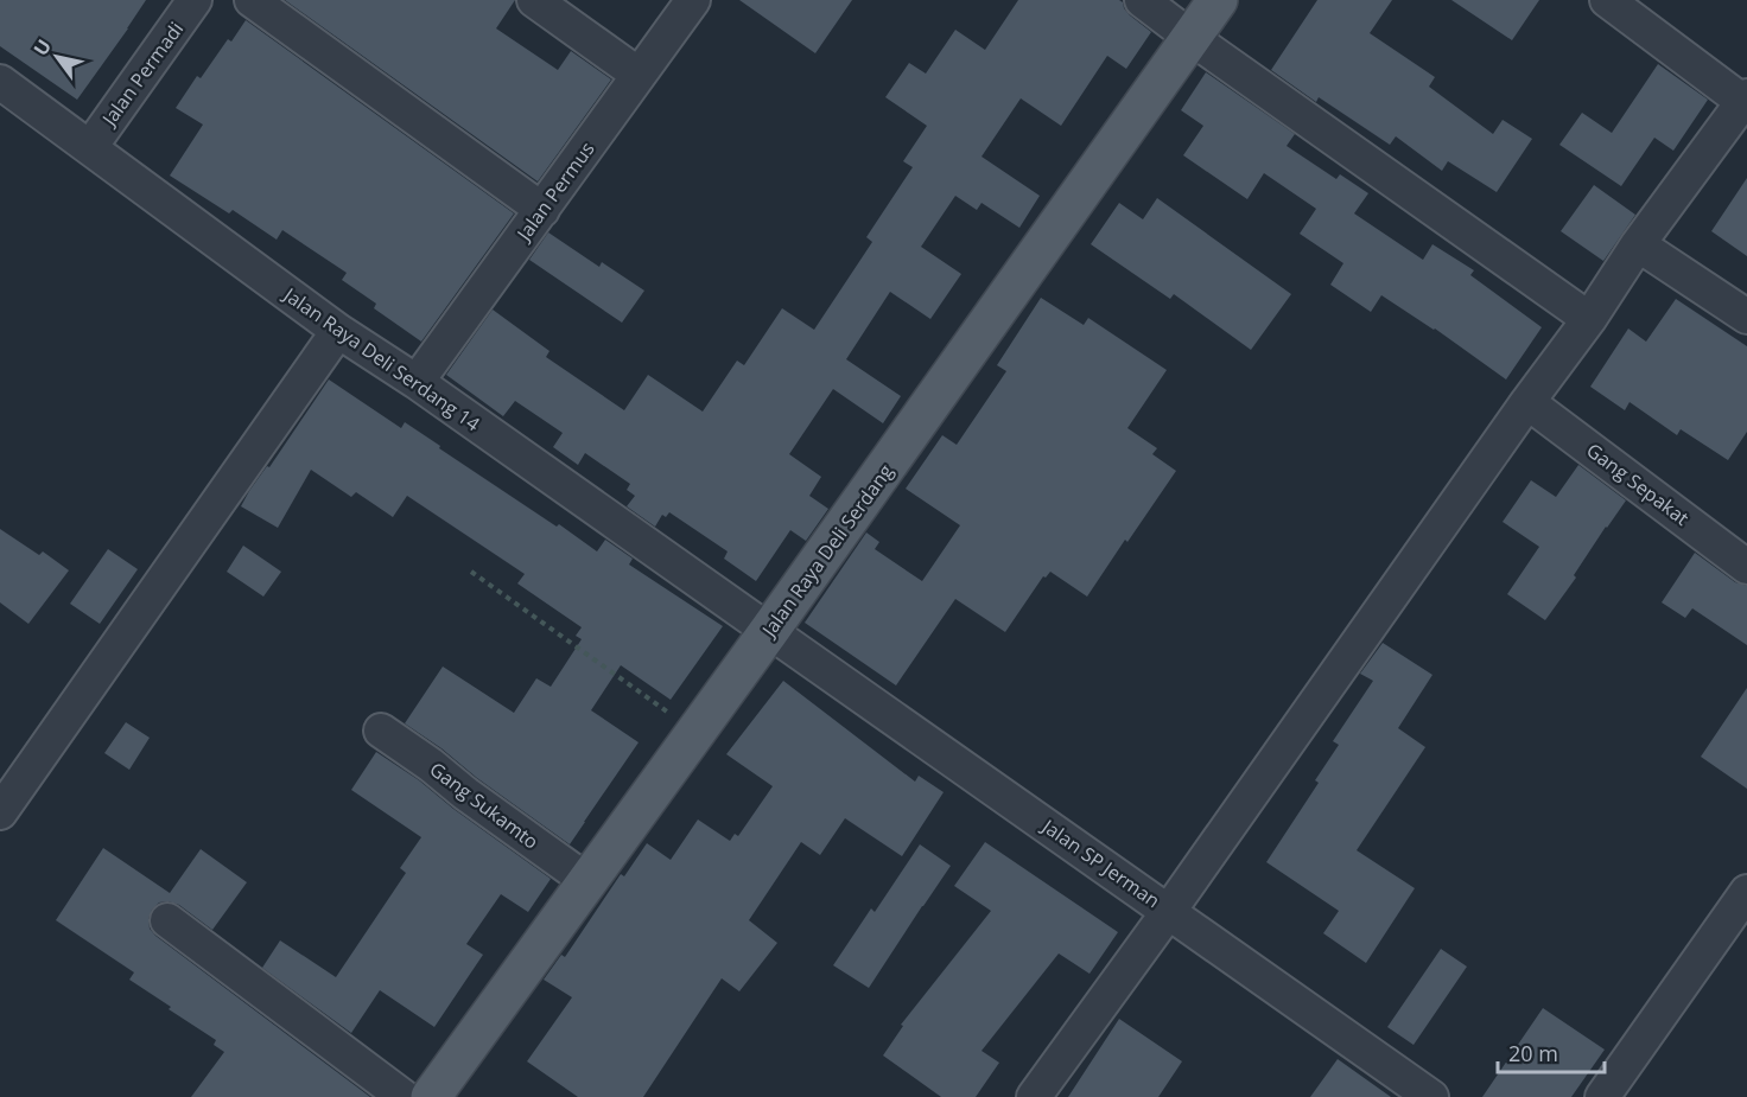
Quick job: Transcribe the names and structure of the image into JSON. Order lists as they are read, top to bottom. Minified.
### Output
{"streets":{"main road":["Jalan Raya Deli Serdang"],"street":["Jalan Permadi","Jalan Permus","Jalan Raya Deli Serdang 14","Gang Sepakat","Gang Sukamto","Jalan SP Jerman"]},"crossings":[["Jalan Permadi","Jalan Raya Deli Serdang 14"],["Jalan Permus","Jalan Raya Deli Serdang 14"],["Jalan Raya Deli Serdang 14","Jalan Raya Deli Serdang"],["Jalan Raya Deli Serdang 14","Jalan SP Jerman"],["Jalan Raya Deli Serdang","Gang Sukamto"],["Jalan Raya Deli Serdang","Jalan SP Jerman"]],"scale_bar":"20 m","north":"top left"}
